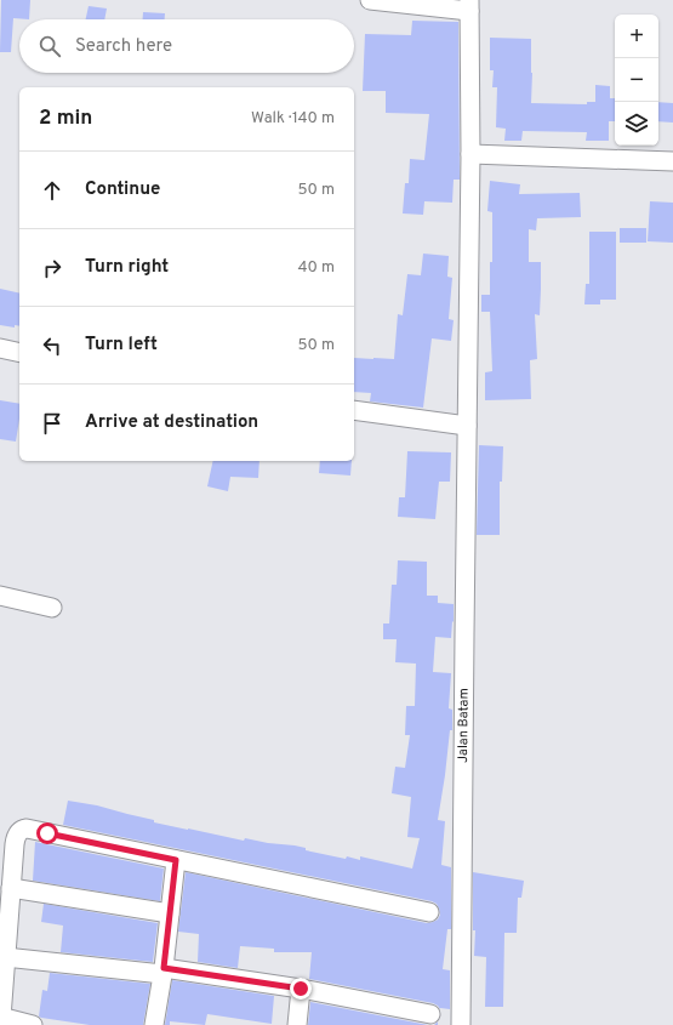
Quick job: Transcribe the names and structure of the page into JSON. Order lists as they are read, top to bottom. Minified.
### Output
{"streets":{"street":["Jalan Batam"]},"page":{"map_buttons":["+","−"],"search":"Search here","heading":["2 min","Walk · 140 m"],"list":[["Continue","50 m"],["Turn right","40 m"],["Turn left","50 m"],"Arrive at destination"]}}
